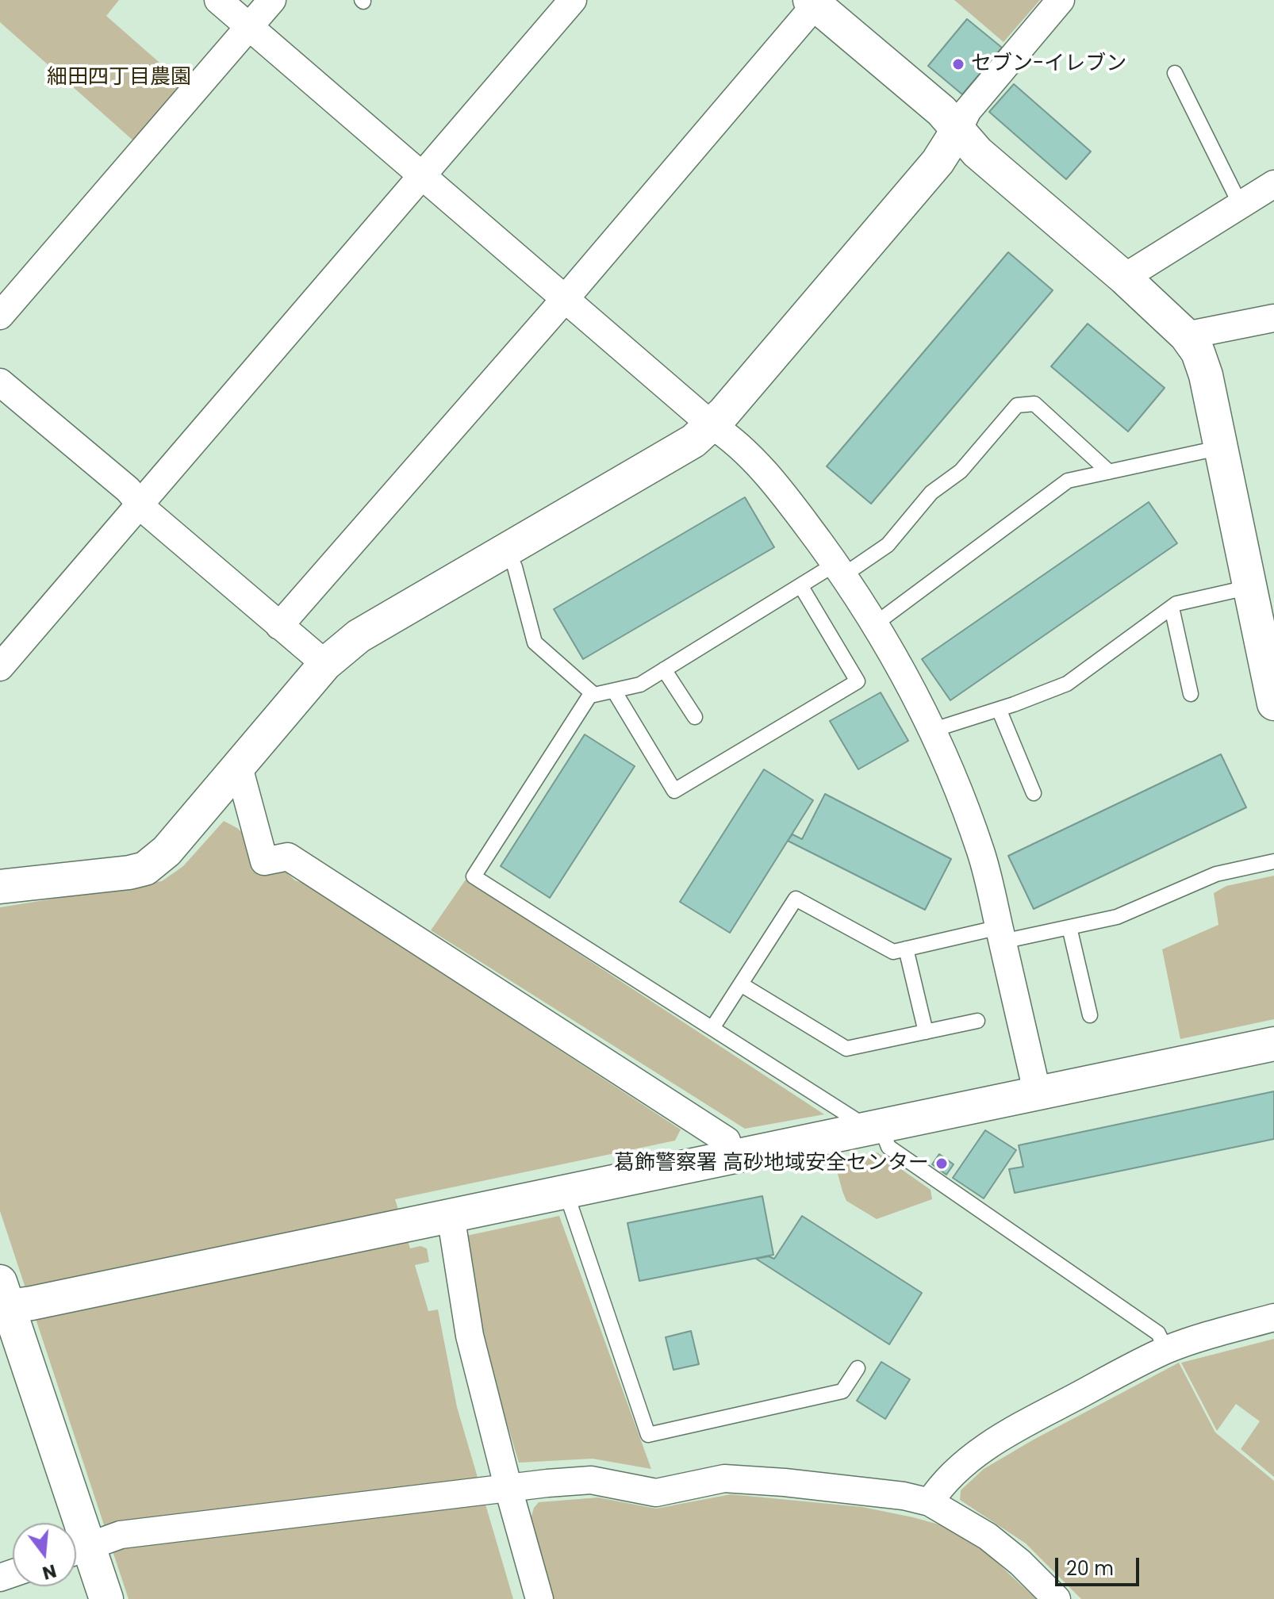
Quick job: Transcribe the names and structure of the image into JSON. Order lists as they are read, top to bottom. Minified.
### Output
{"parks":["細田四丁目農園"],"places":["セブン-イレブン","葛飾警察署 高砂地域安全センター"],"scale_bar":"20 m","north":"bottom"}
